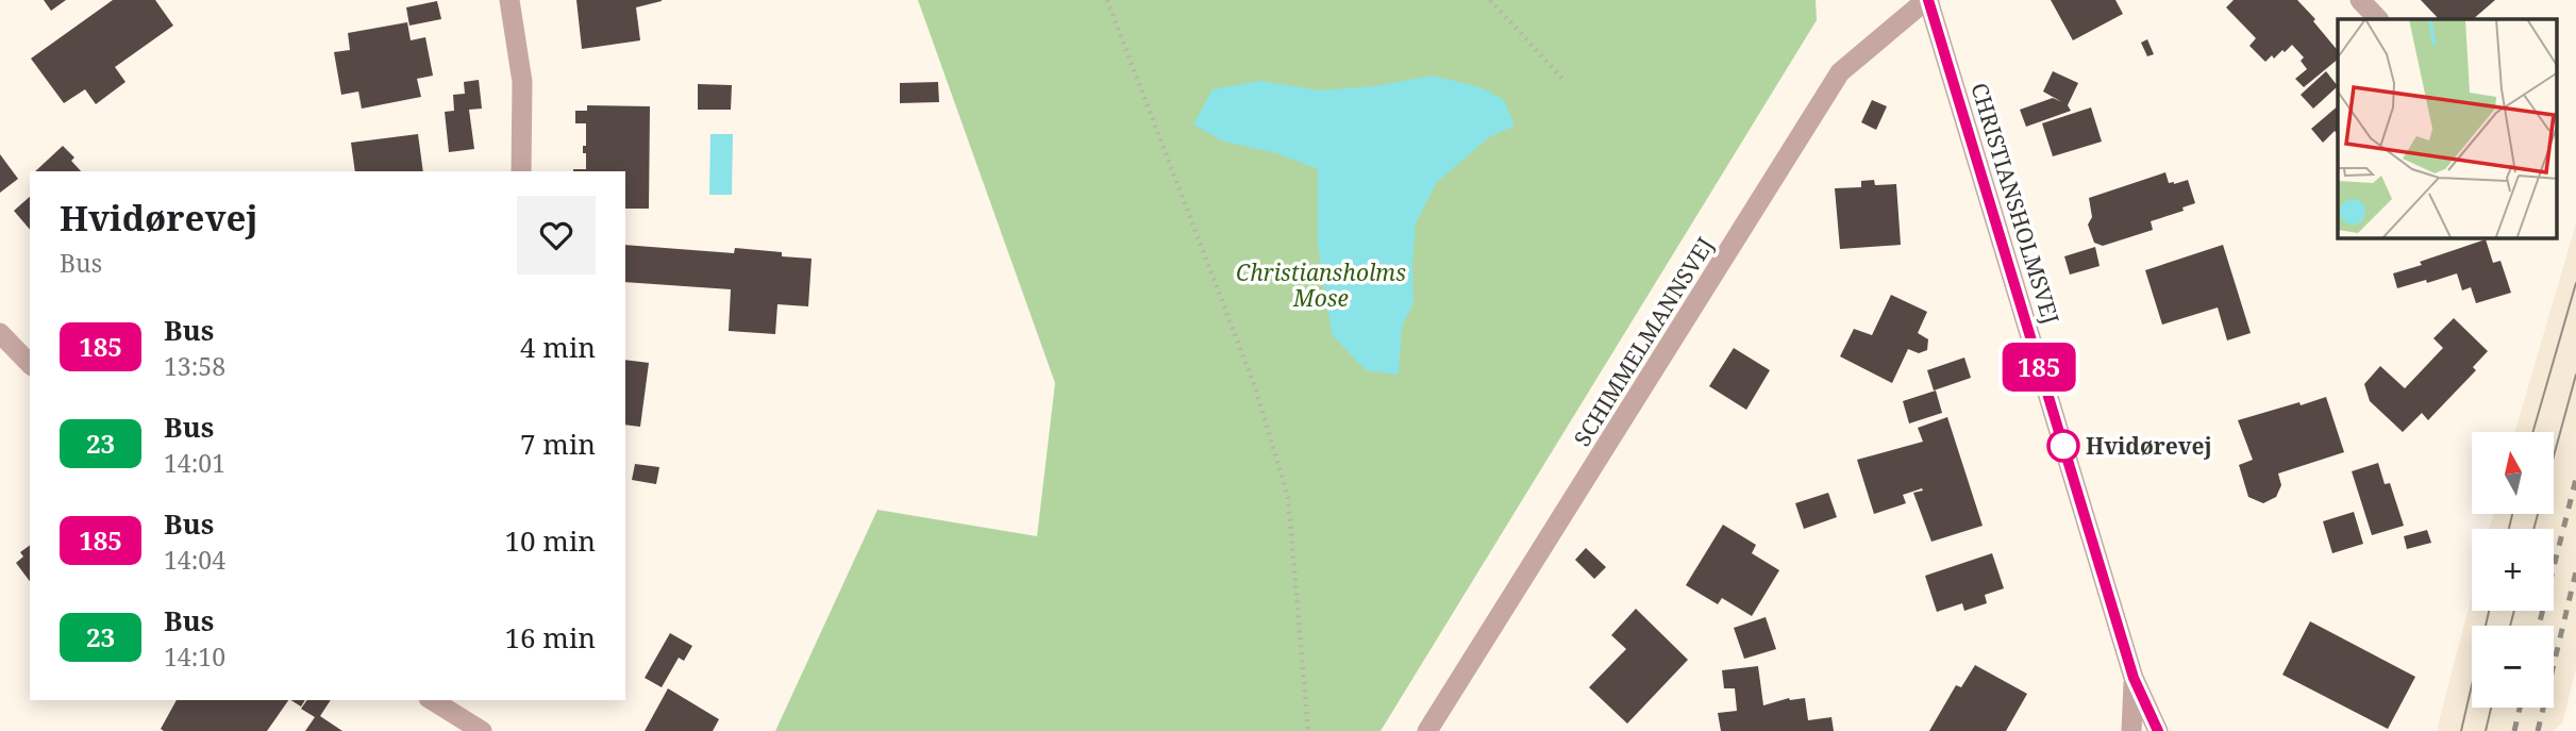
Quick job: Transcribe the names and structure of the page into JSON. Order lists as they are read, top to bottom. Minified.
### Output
{"streets":{"street":["CHRISTIANSHOLMSVEJ","SCHIMMELMANNSVEJ"]},"crossings":[["CHRISTIANSHOLMSVEJ","SCHIMMELMANNSVEJ"]],"parks":["Christiansholms Mose"],"places":["Hvidørevej"],"lines":["bus line 185"],"north":"top","page":{"on_map":"185","heading":["Hvidørevej","Bus"],"list":[{"mark":"185","name":"Bus","note":"13:58","value":"4 min"},{"mark":"23","name":"Bus","note":"14:01","value":"7 min"},{"mark":"185","name":"Bus","note":"14:04","value":"10 min"},{"mark":"23","name":"Bus","note":"14:10","value":"16 min"}],"map_buttons":["+","−"]}}
